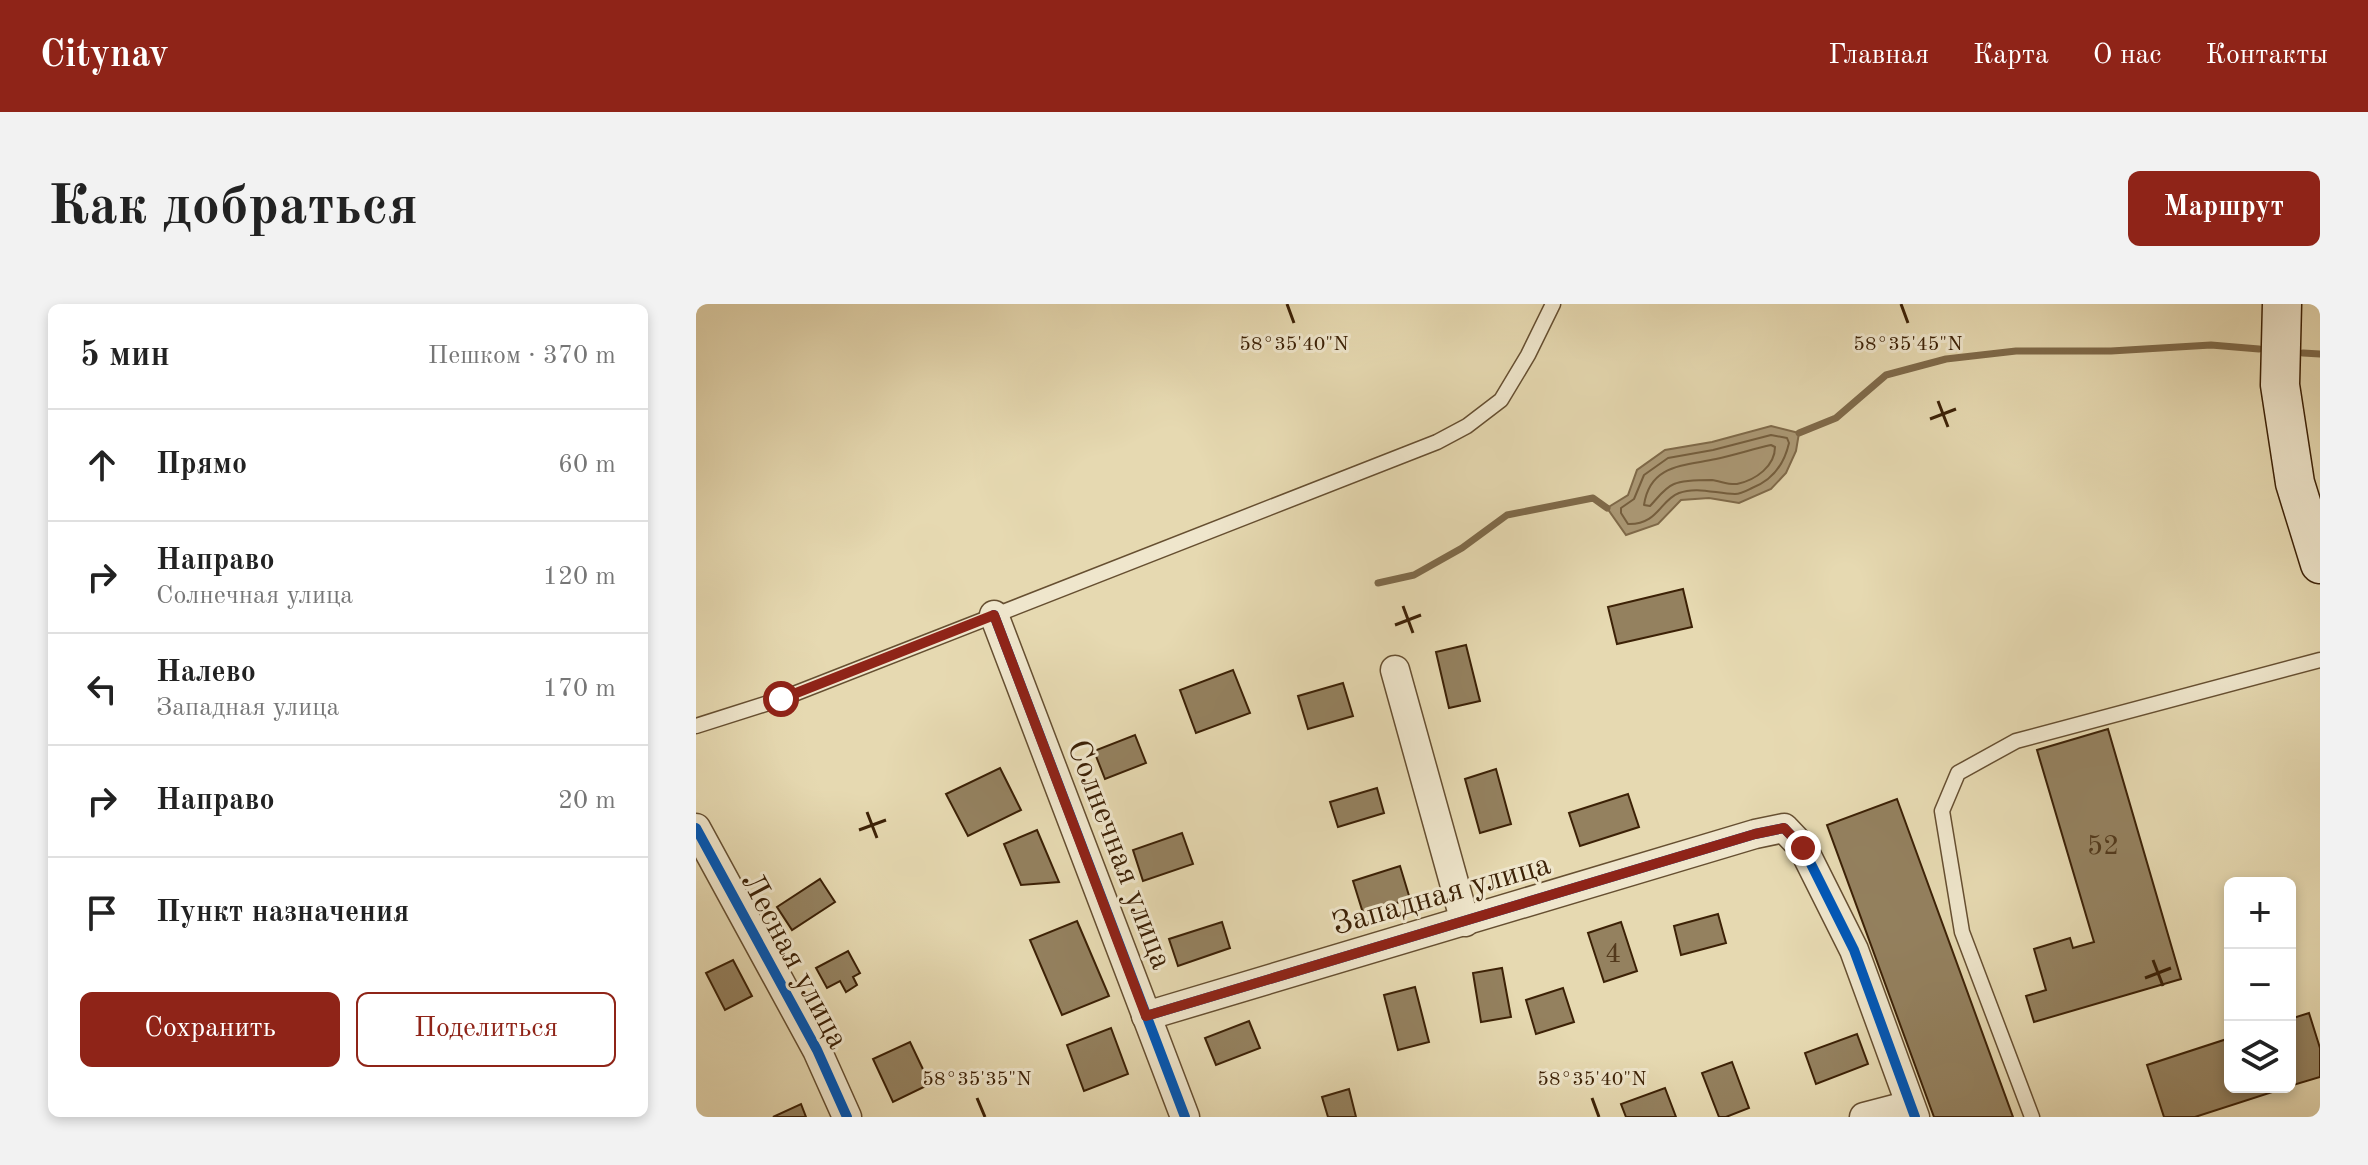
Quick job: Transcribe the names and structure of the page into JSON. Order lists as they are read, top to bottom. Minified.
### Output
{"streets":{"street":["Солнечная улица","Западная улица","Лесная улица"]},"crossings":[["Солнечная улица","Западная улица"]],"house_numbers":["52","4"],"page":{"header":"Citynav","nav":["Главная","Карта","О нас","Контакты"],"buttons":["Маршрут",["Сохранить","Поделиться"]],"title":"Как добраться","heading":["5 мин","Пешком · 370 m"],"list":[["Прямо","60 m"],["Направо","Солнечная улица","120 m"],["Налево","Западная улица","170 m"],["Направо","20 m"],"Пункт назначения"],"map_buttons":["+","−"]},"coordinates":["58°35'45\"N","58°35'40\"N","58°35'35\"N"]}
